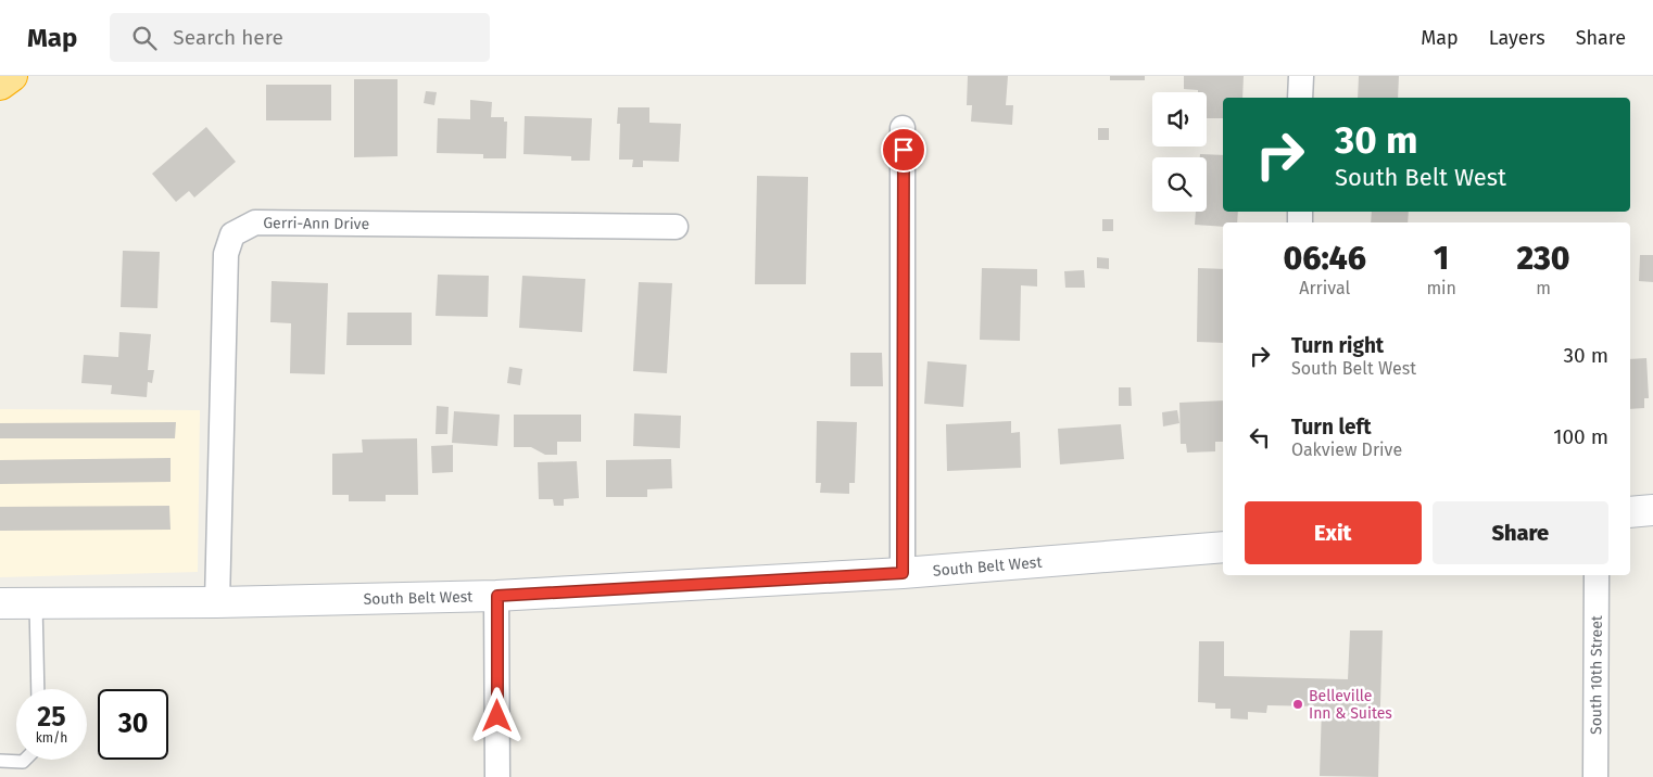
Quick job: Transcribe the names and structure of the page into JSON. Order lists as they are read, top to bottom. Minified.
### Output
{"streets":{"main road":["South Belt West"],"street":["Gerri-Ann Drive","South 10th Street"]},"crossings":[["Gerri-Ann Drive","South Belt West"]],"places":["Belleville Inn & Suites"],"page":{"header":"Map","search":"Search here","nav":["Map","Layers","Share"],"turn":["30 m","South Belt West"],"eta":["06:46","Arrival","1","min","230","m"],"list":[{"name":"Turn right","note":"South Belt West","value":"30 m"},{"name":"Turn left","note":"Oakview Drive","value":"100 m"}],"buttons":["Exit","Share"],"speed":"25 km/h","limit":"30"}}
